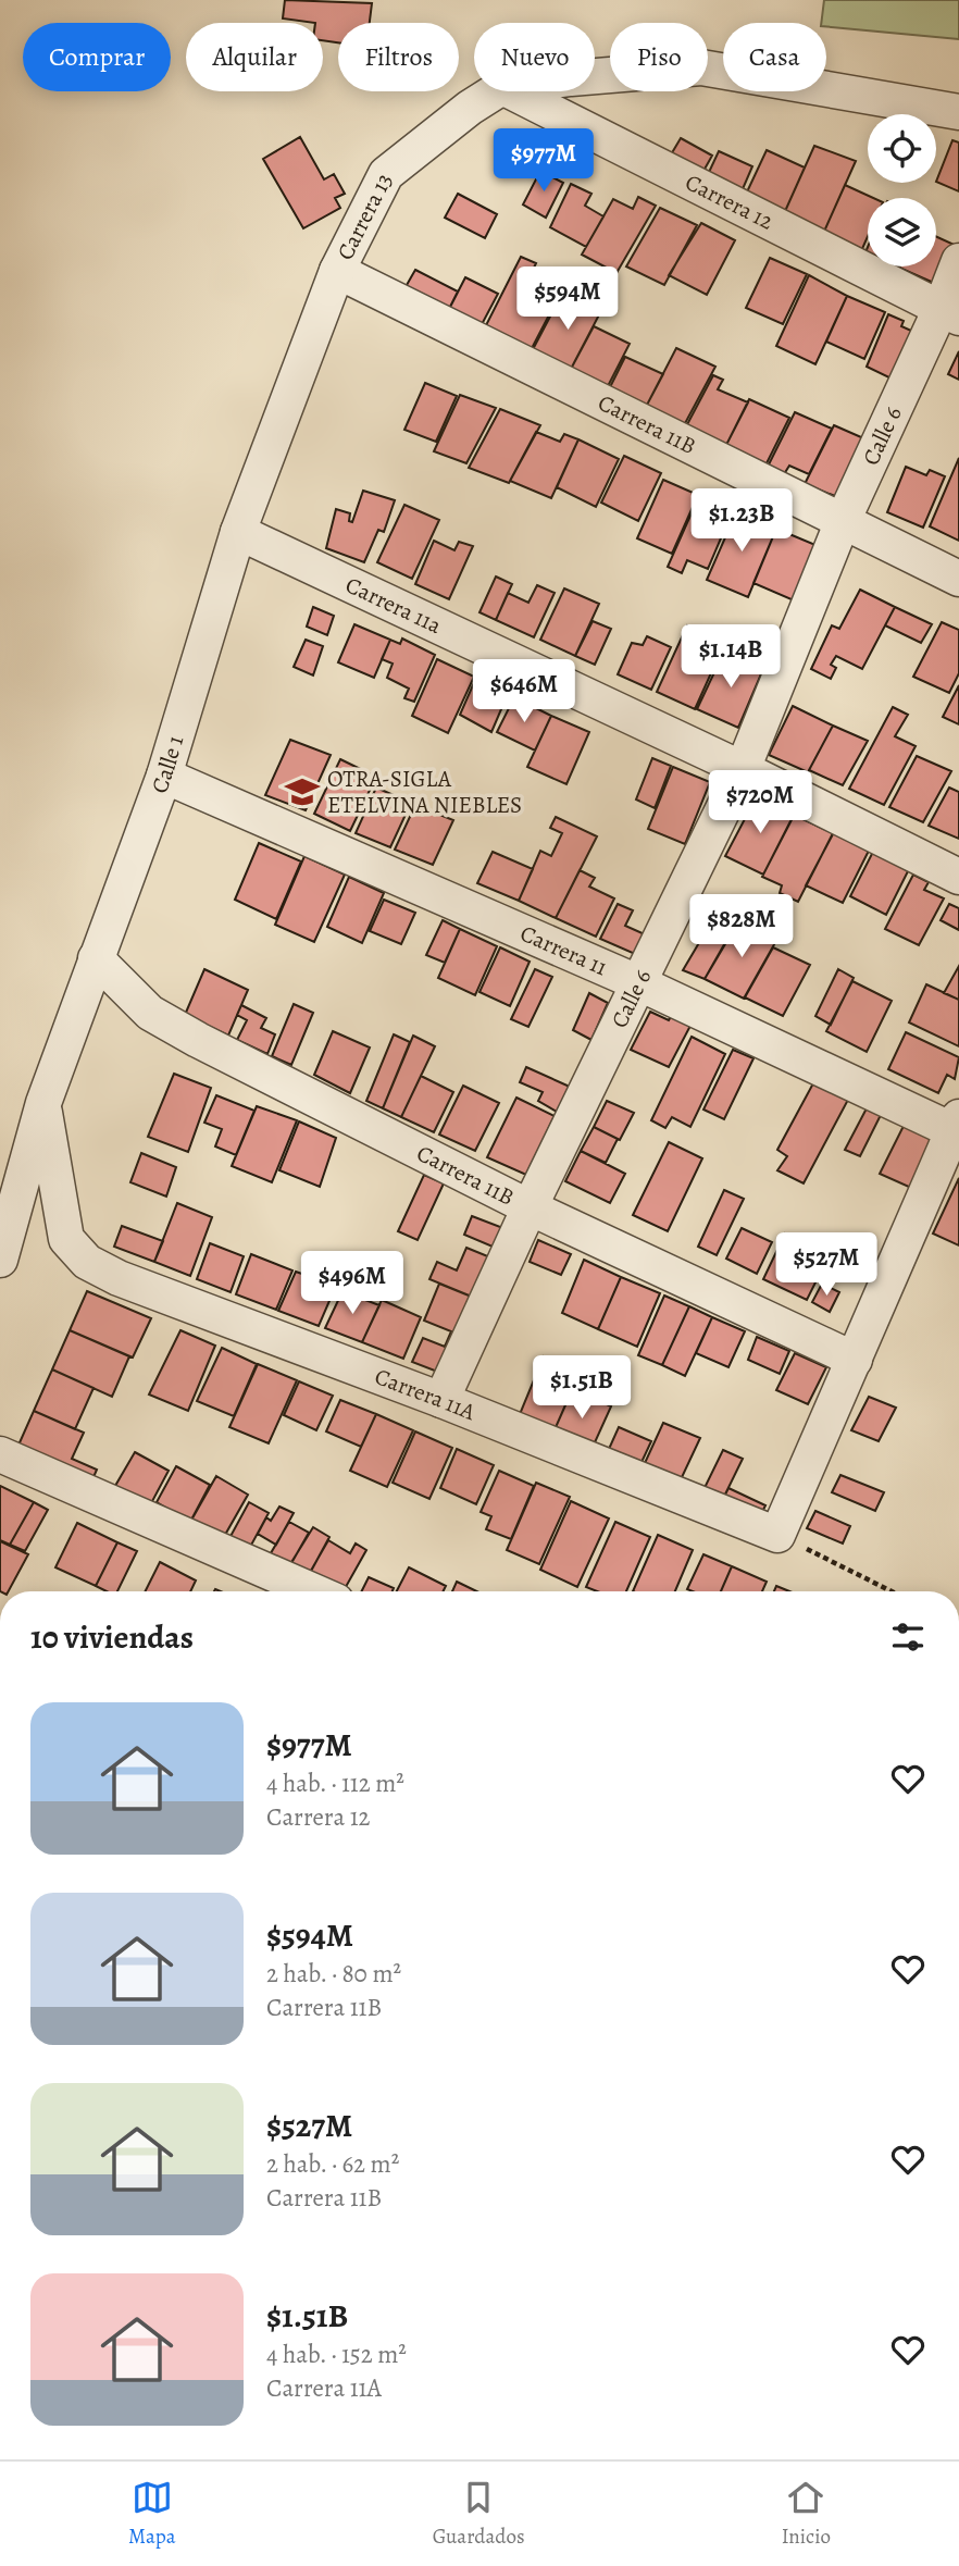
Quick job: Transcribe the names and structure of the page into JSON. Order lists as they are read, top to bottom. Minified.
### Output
{"streets":{"street":["Carrera 12","Carrera 13","Carrera 11B","Calle 6","Carrera 11a","Calle 1","Carrera 11","Carrera 11A"]},"crossings":[["Carrera 12","Calle 6"],["Carrera 13","Carrera 11B"],["Carrera 13","Calle 1"],["Carrera 11B","Calle 6"],["Carrera 11B","Calle 1"],["Calle 6","Carrera 11a"],["Calle 6","Carrera 11"],["Calle 6","Carrera 11A"],["Carrera 11a","Calle 1"],["Calle 1","Carrera 11"],["Calle 1","Carrera 11A"]],"places":{"school or university":["OTRA-SIGLA ETELVINA NIEBLES"]},"page":{"chip":["Comprar","Alquilar","Filtros","Nuevo","Piso","Casa"],"price":["$977M","$594M","$1.23B","$1.14B","$646M","$720M","$828M","$527M","$496M","$1.51B"],"heading":"10 viviendas","list":[{"name":"$977M","note":"4 hab. · 112 m² · Carrera 12"},{"name":"$594M","note":"2 hab. · 80 m² · Carrera 11B"},{"name":"$527M","note":"2 hab. · 62 m² · Carrera 11B"},{"name":"$1.51B","note":"4 hab. · 152 m² · Carrera 11A"}],"tabs":["Mapa","Guardados","Inicio"]}}
